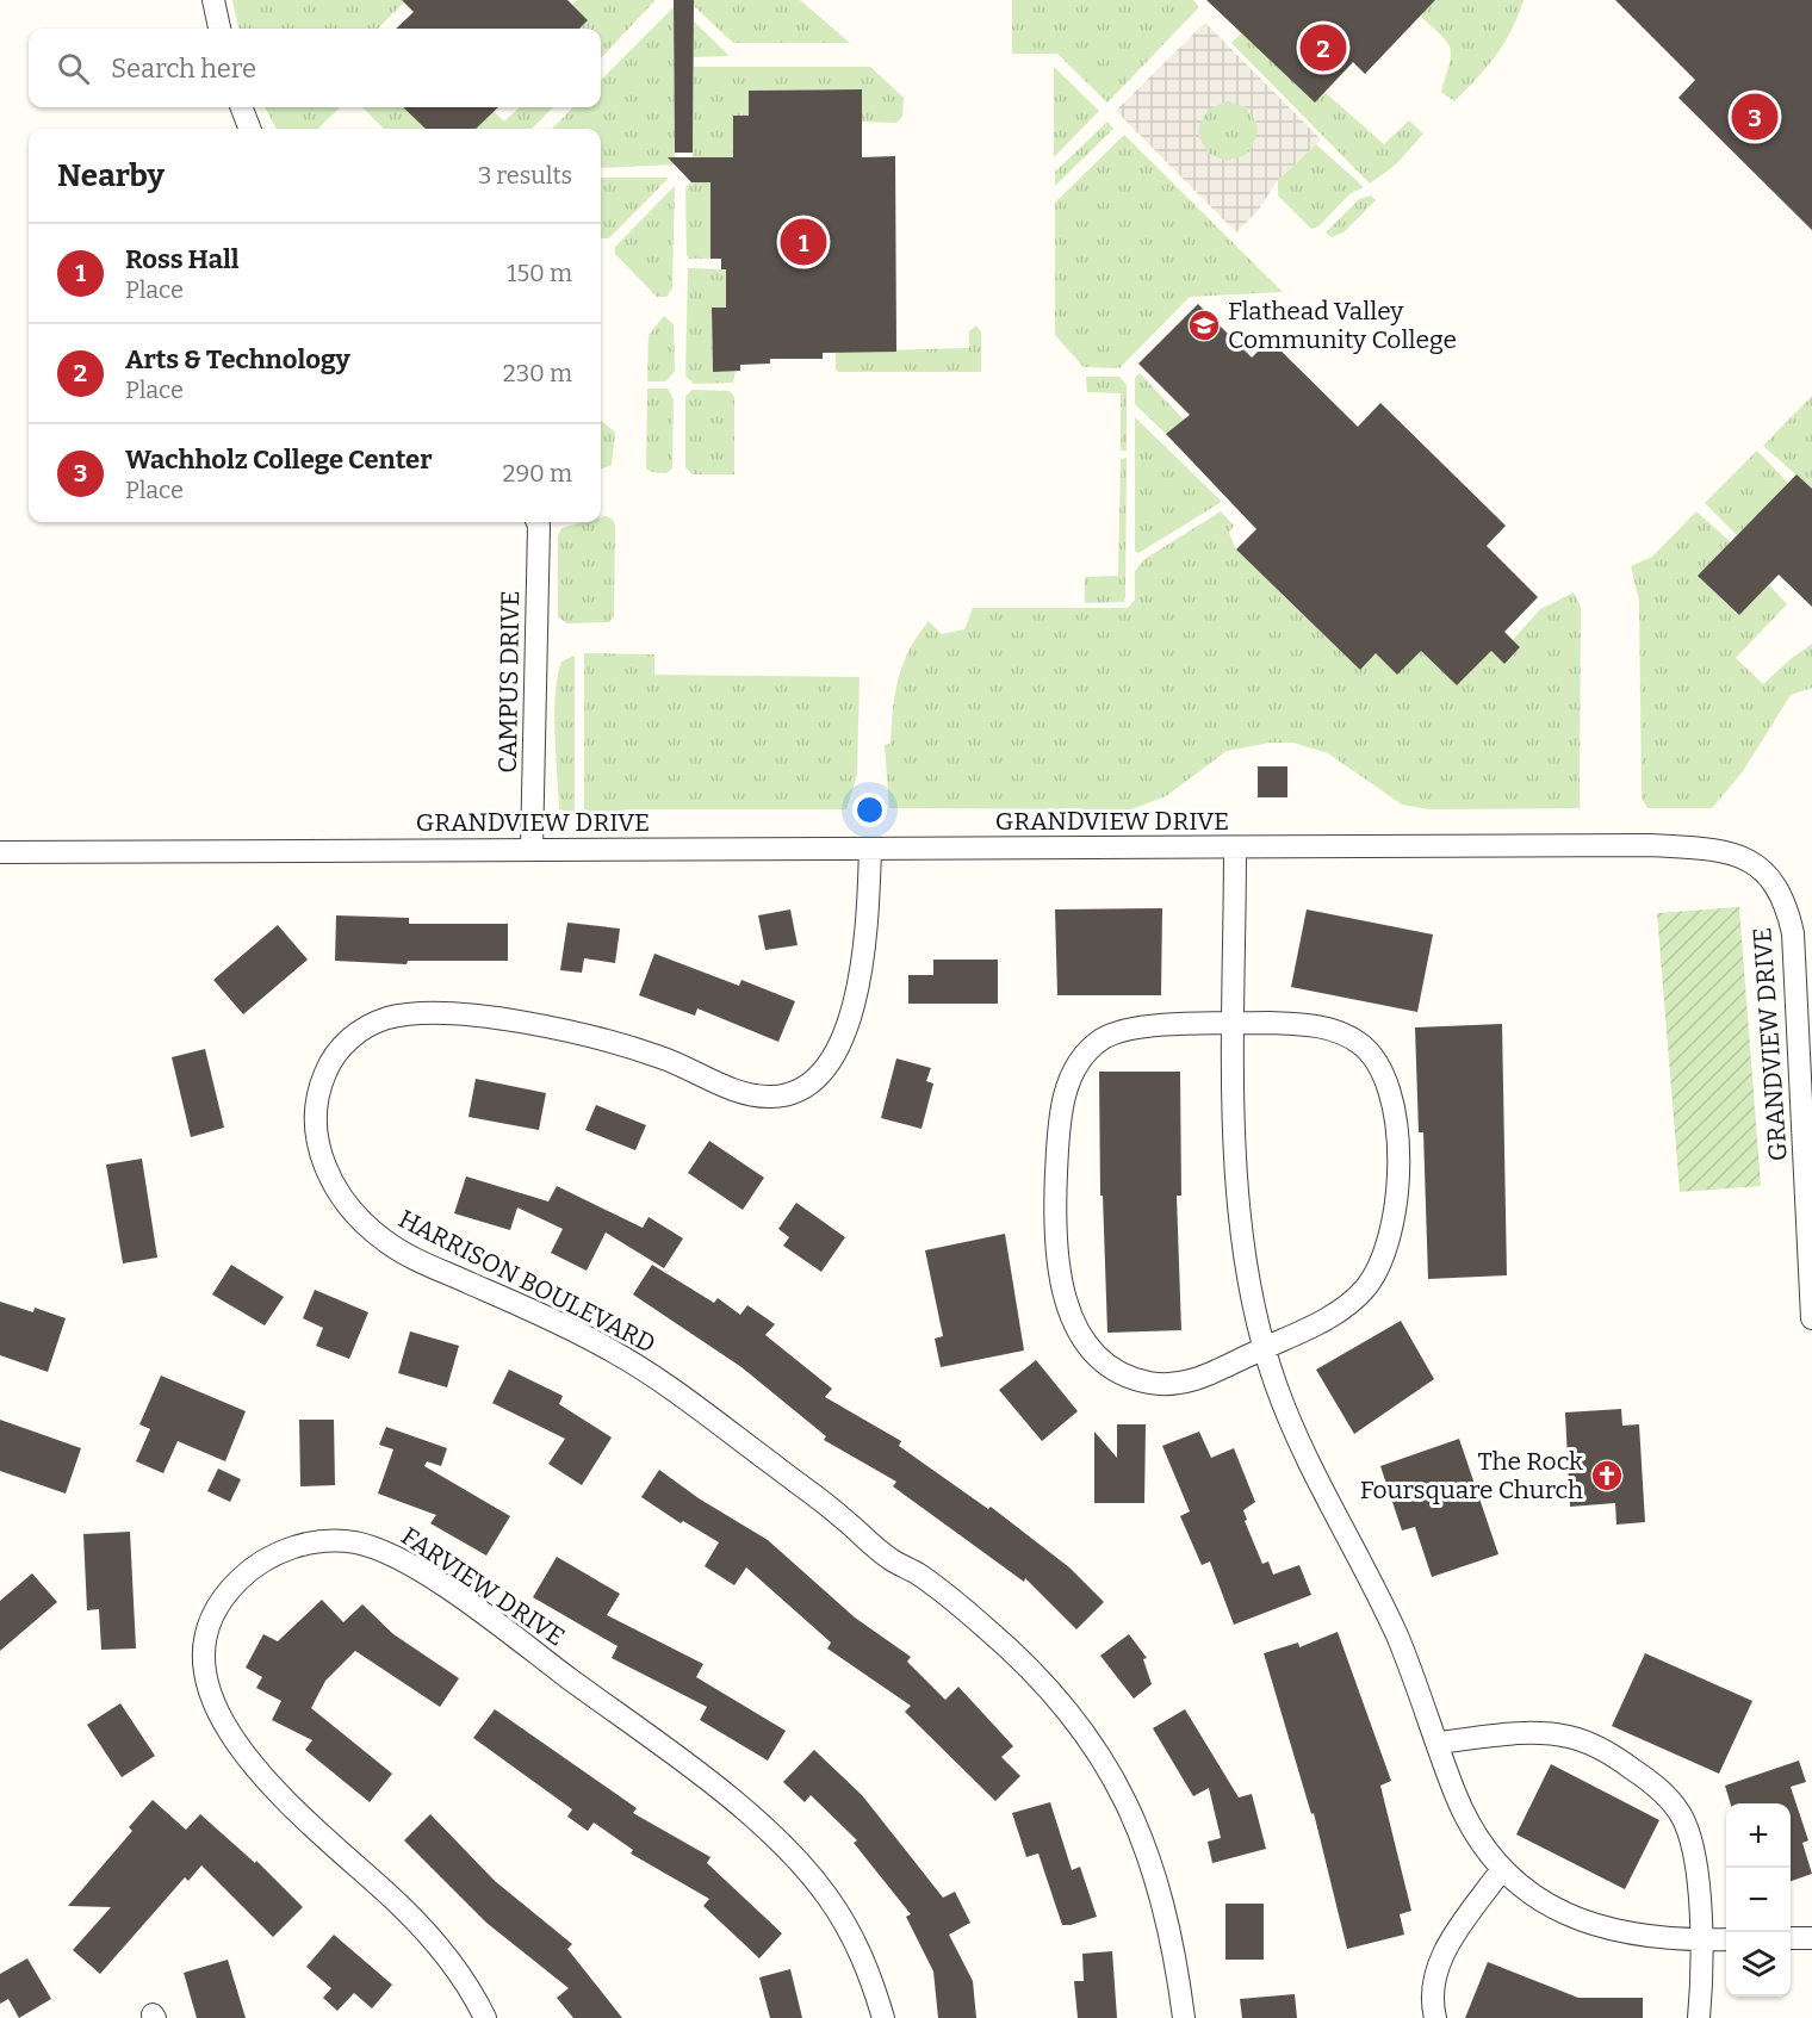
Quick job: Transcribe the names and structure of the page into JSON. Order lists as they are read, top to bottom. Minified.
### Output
{"streets":{"street":["CAMPUS DRIVE","GRANDVIEW DRIVE","HARRISON BOULEVARD","FARVIEW DRIVE"]},"crossings":[["CAMPUS DRIVE","GRANDVIEW DRIVE"],["GRANDVIEW DRIVE","HARRISON BOULEVARD"]],"places":{"school or university":["Flathead Valley Community College"],"church":["The Rock Foursquare Church"]},"page":{"pins":["2","3","1"],"search":"Search here","heading":["Nearby","3 results"],"list":[{"mark":"1","name":"Ross Hall","note":"Place","value":"150 m"},{"mark":"2","name":"Arts & Technology","note":"Place","value":"230 m"},{"mark":"3","name":"Wachholz College Center","note":"Place","value":"290 m"}],"map_buttons":["+","−"]}}
